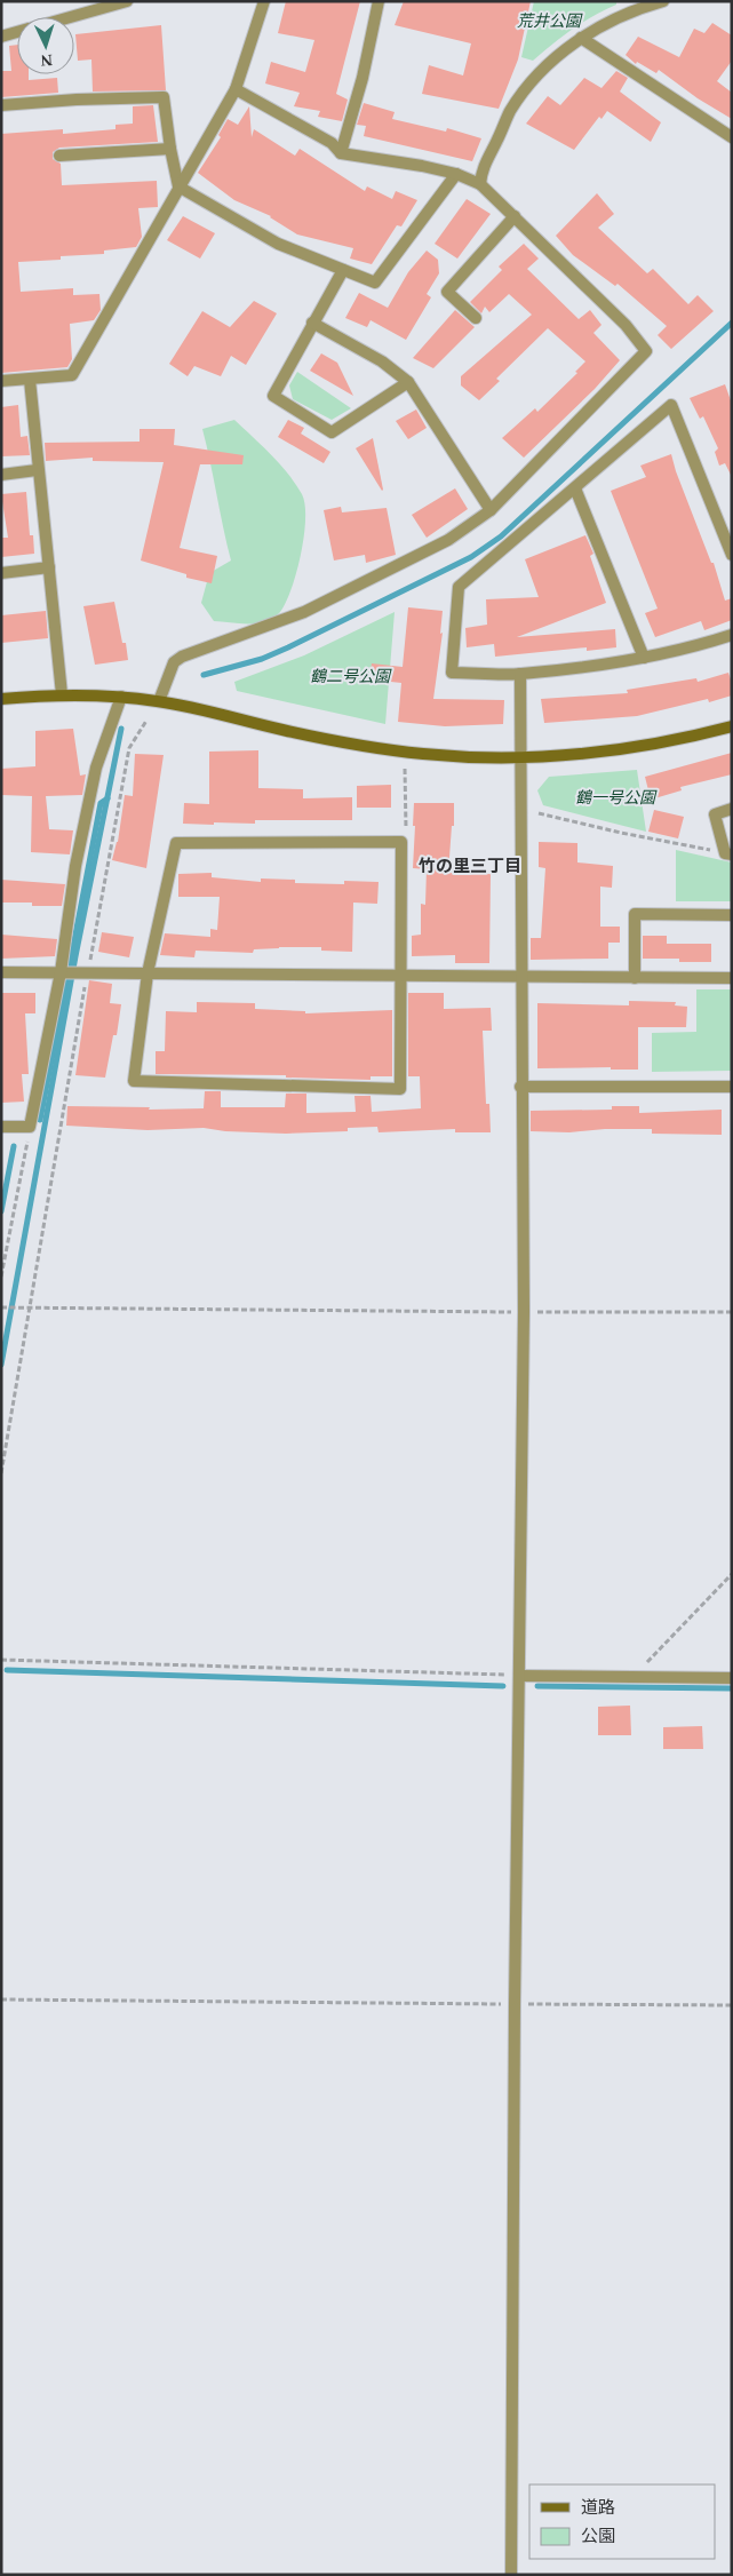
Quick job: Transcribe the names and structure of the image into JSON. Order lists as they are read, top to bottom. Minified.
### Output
{"districts":["竹の里三丁目"],"parks":["荒井公園","鶴二号公園","鶴一号公園"],"legend":["道路","公園"],"north":"bottom"}
